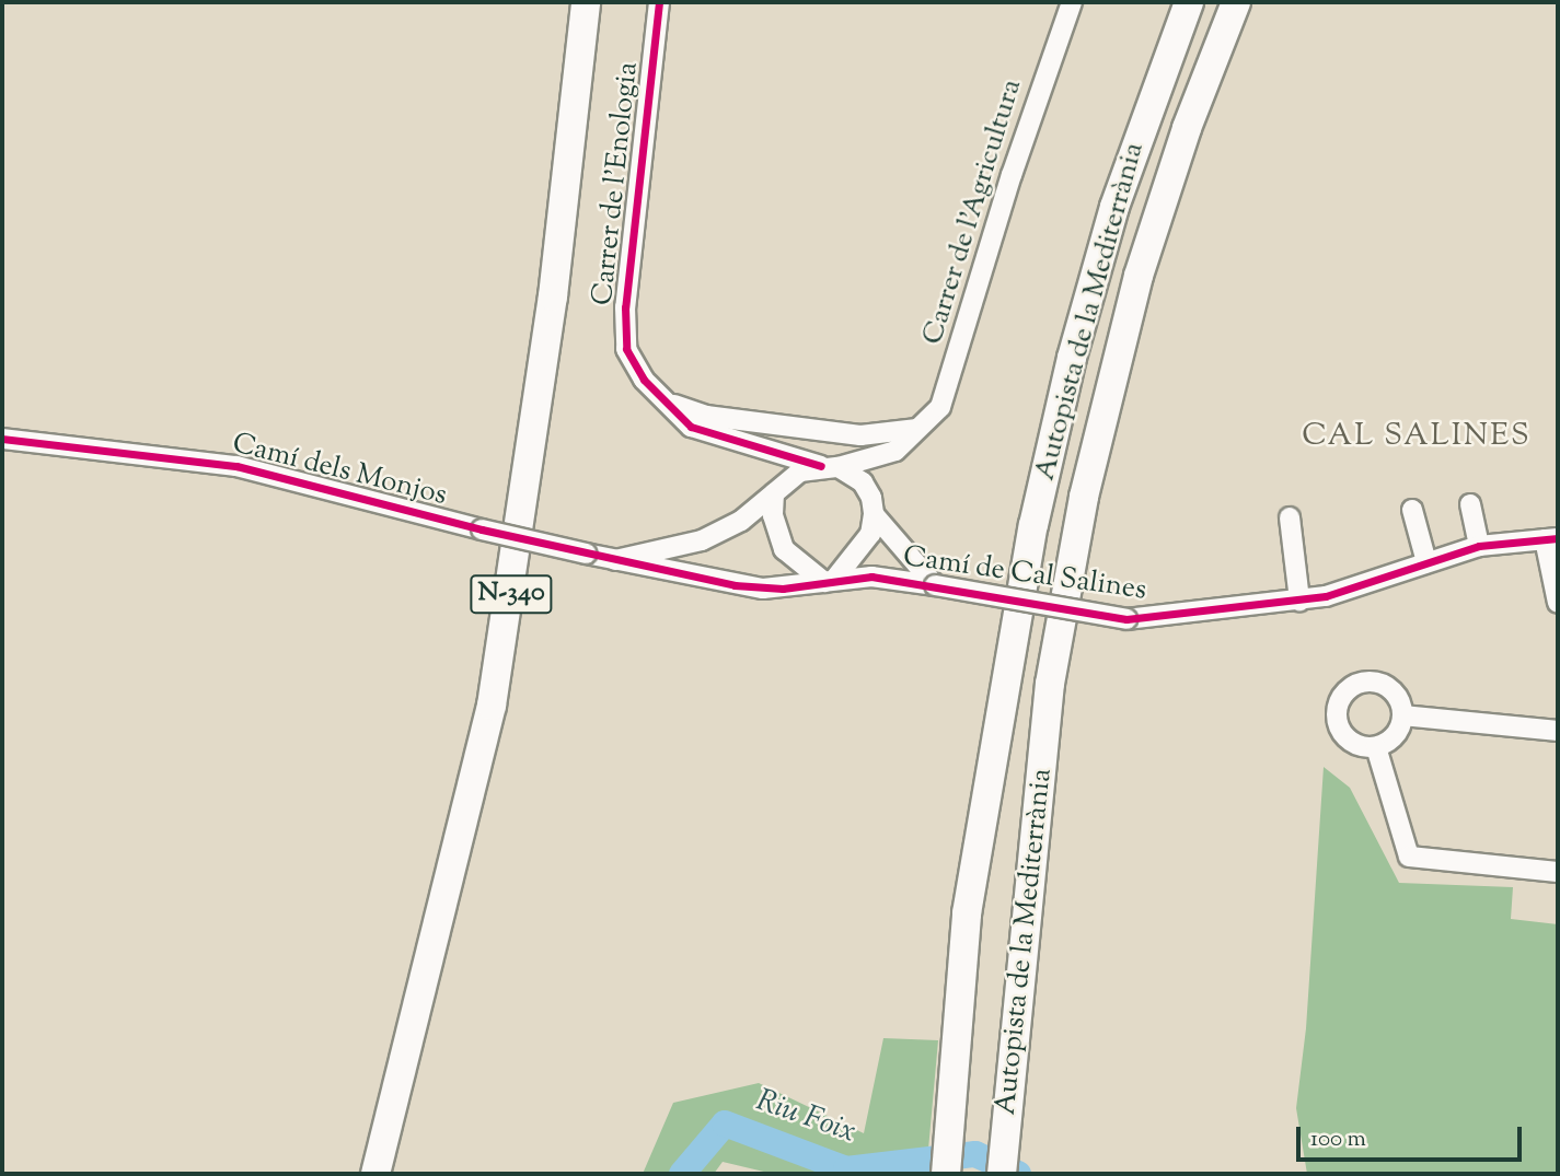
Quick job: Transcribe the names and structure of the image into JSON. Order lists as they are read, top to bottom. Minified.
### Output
{"streets":{"highway":["Autopista de la Mediterrània","N-340"],"street":["Carrer de l'Enologia","Carrer de l'Agricultura","Camí dels Monjos","Camí de Cal Salines"]},"crossings":[["Carrer de l'Enologia","Carrer de l'Agricultura"],["Carrer de l'Enologia","Camí de Cal Salines"],["Carrer de l'Agricultura","Camí de Cal Salines"],["Camí dels Monjos","Camí de Cal Salines"]],"districts":["CAL SALINES"],"water":["Riu Foix"],"scale_bar":"100 m"}
